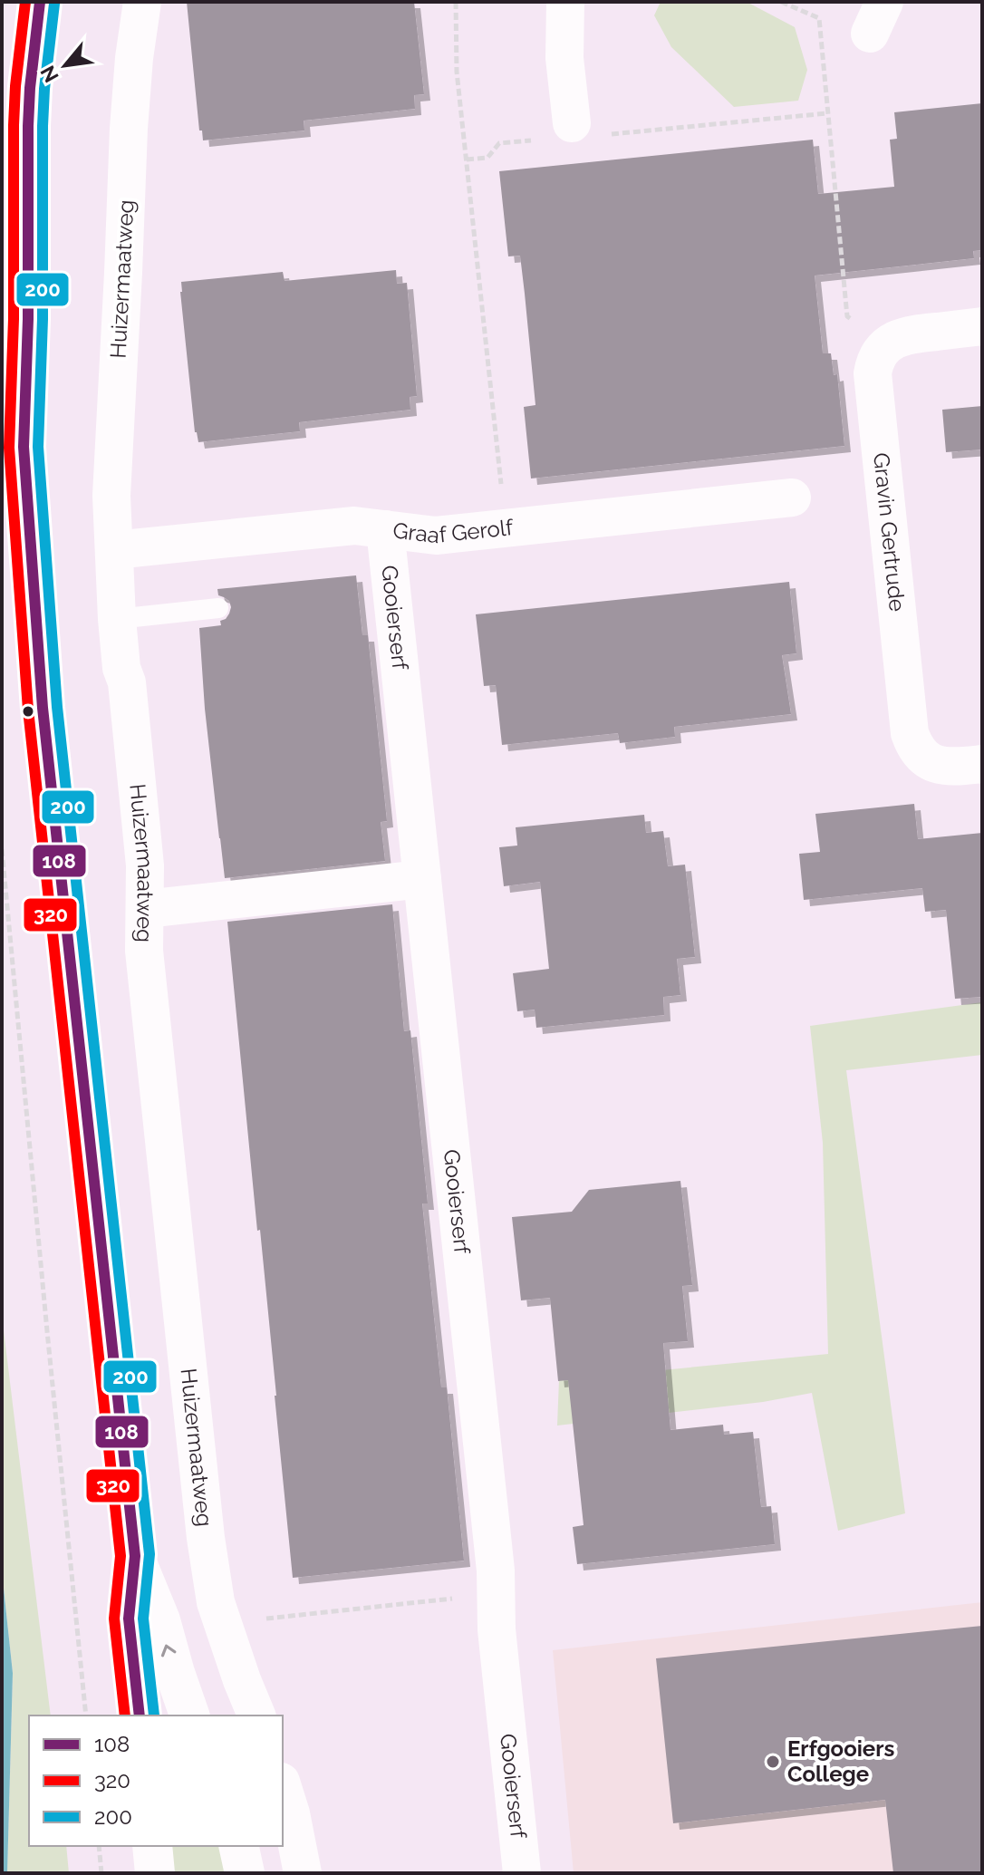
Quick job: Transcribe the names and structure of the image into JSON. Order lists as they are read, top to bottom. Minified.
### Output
{"streets":{"street":["Huizermaatweg","Graaf Gerolf","Gravin Gertrude","Gooierserf"]},"crossings":[["Huizermaatweg","Graaf Gerolf"],["Graaf Gerolf","Gooierserf"]],"places":["Erfgooiers College"],"lines":["transit line 108","transit line 320","transit line 200"],"legend":["108","320","200"],"north":"bottom left"}
